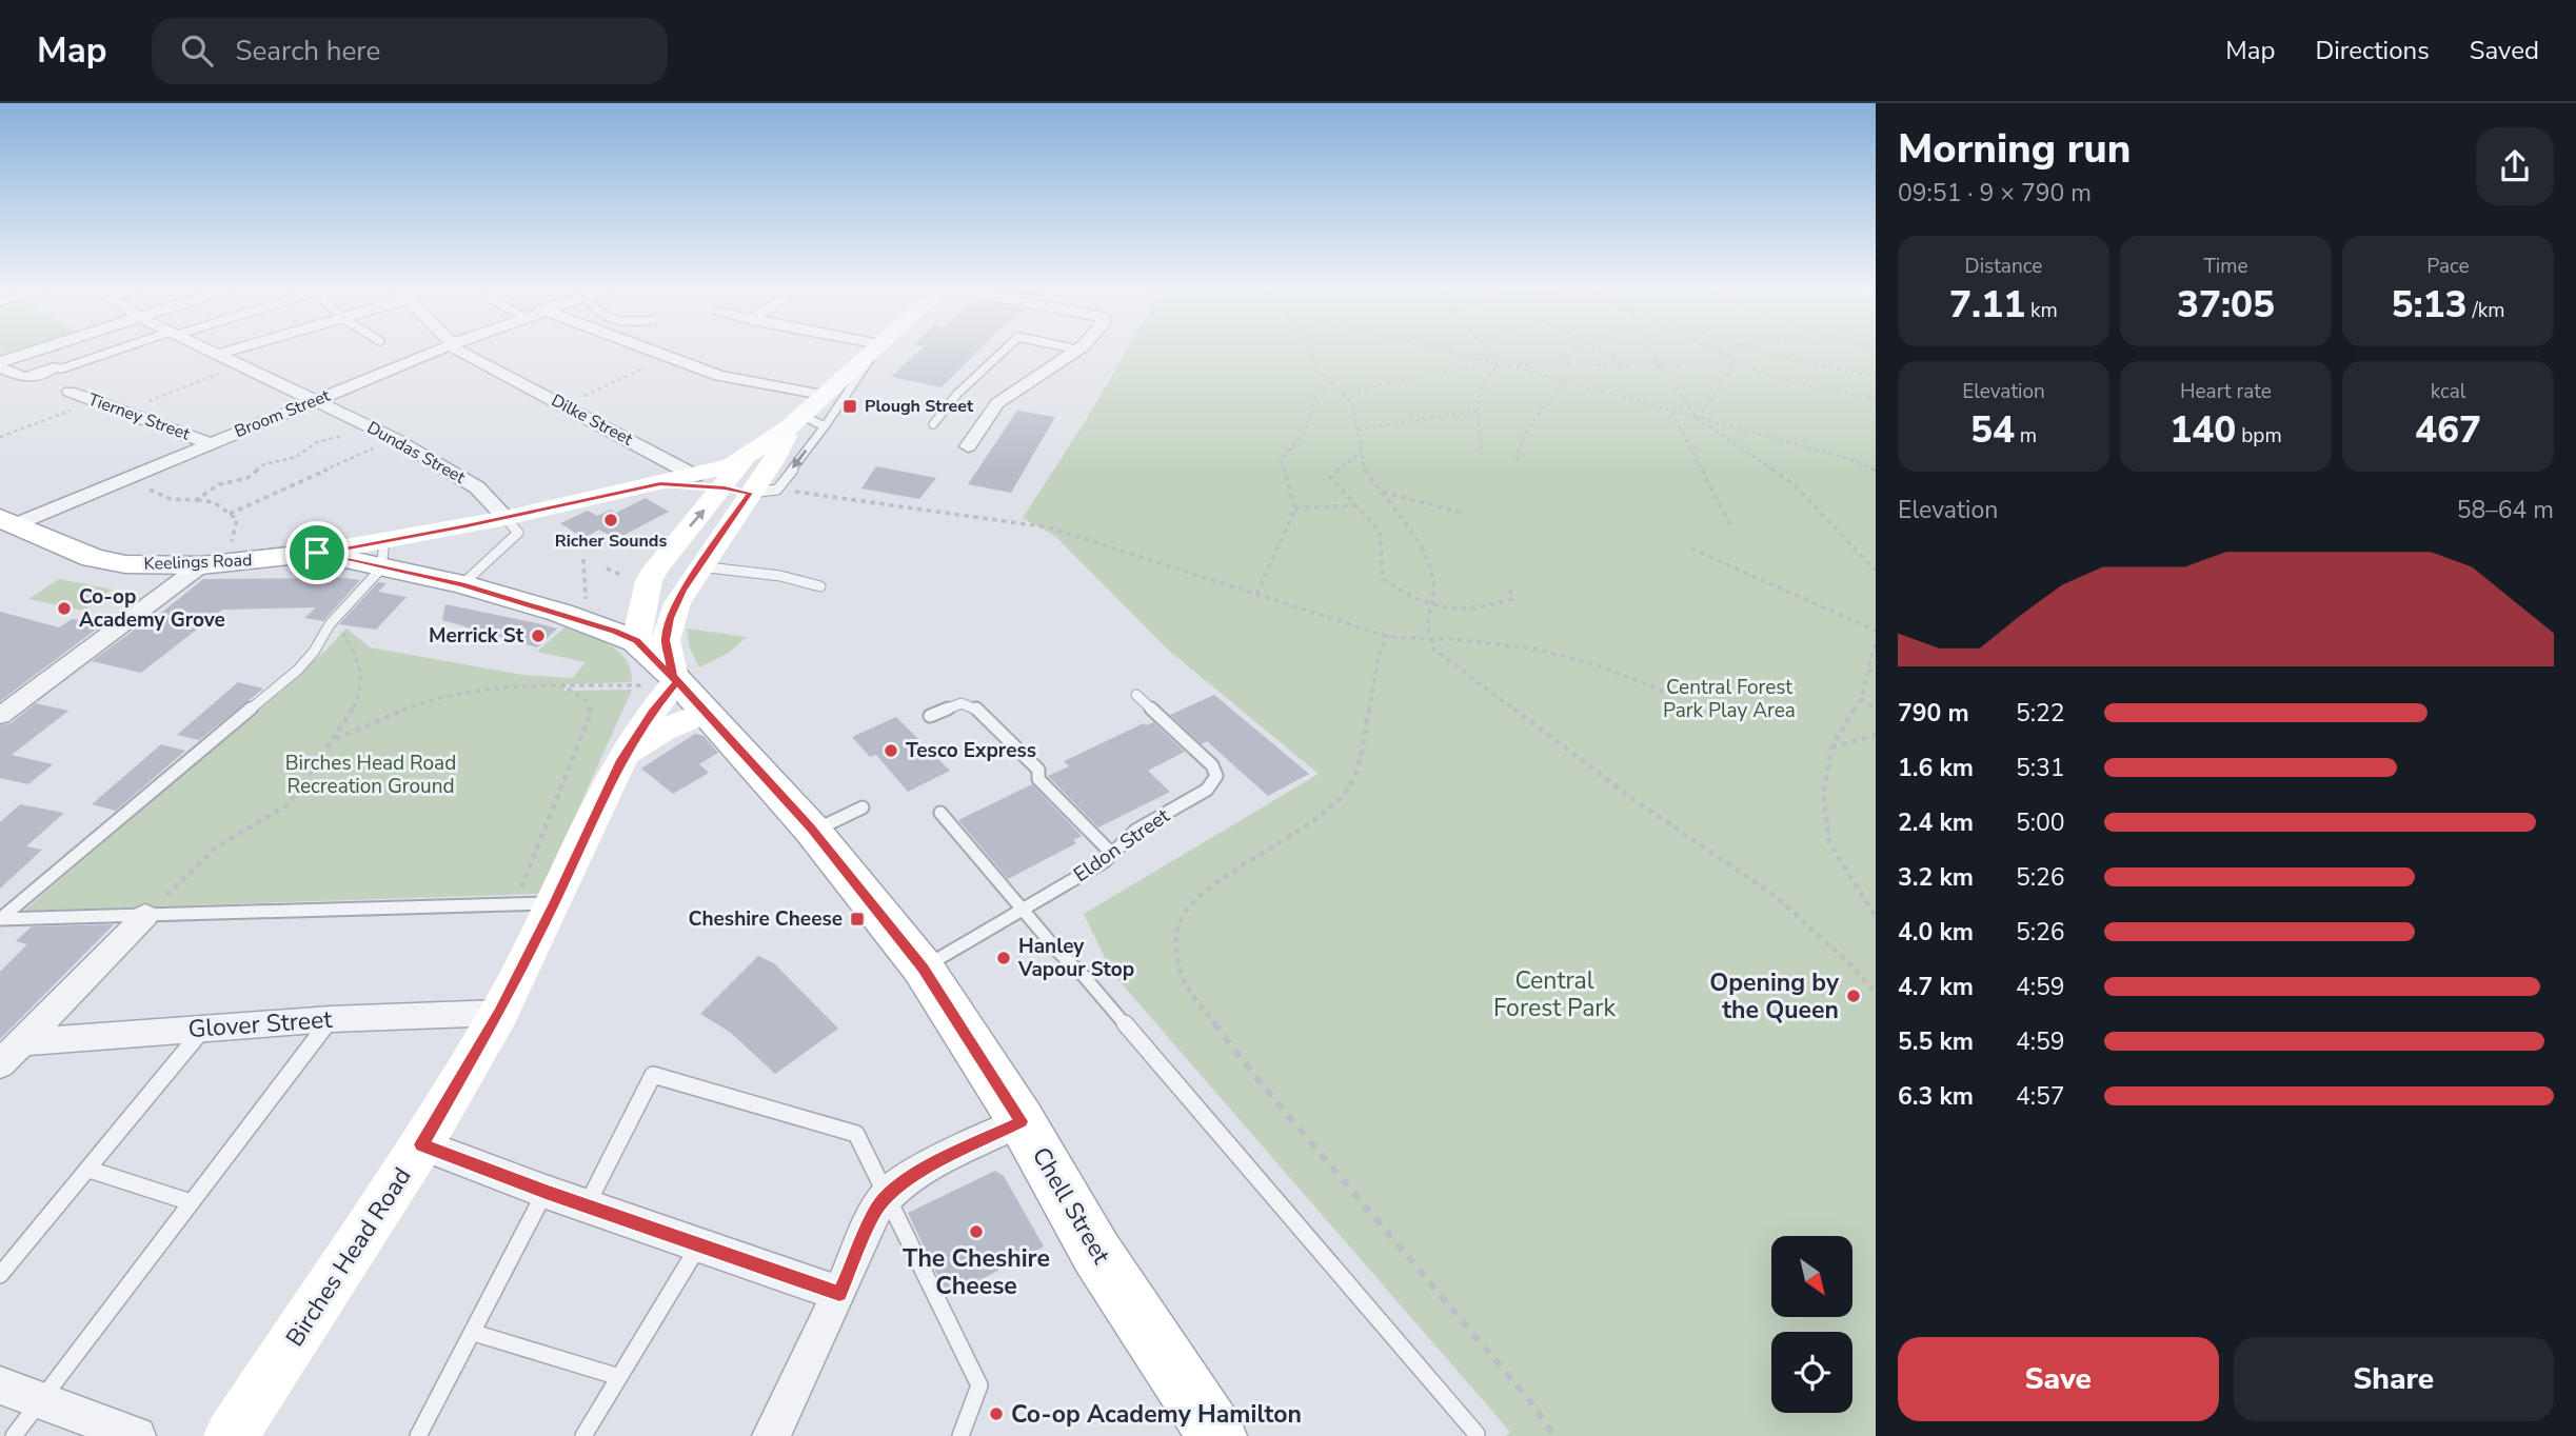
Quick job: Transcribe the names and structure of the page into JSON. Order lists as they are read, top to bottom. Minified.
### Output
{"streets":{"main road":["Keelings Road","Chell Street","Birches Head Road"],"street":["Broom Street","Tierney Street","Dilke Street","Dundas Street","Glover Street"],"lane":["Eldon Street"]},"crossings":[["Broom Street","Tierney Street"],["Broom Street","Dundas Street"],["Broom Street","Keelings Road"],["Eldon Street","Chell Street"],["Glover Street","Birches Head Road"],["Chell Street","Birches Head Road"]],"parks":["Central Forest Park Play Area","Birches Head Road Recreation Ground","Central Forest Park"],"places":{"transit":["Plough Street","Cheshire Cheese"],"other":["Richer Sounds","Co-op Academy Grove","Merrick St","Tesco Express","Hanley Vapour Stop","Opening by the Queen","The Cheshire Cheese","Co-op Academy Hamilton"]},"north":"bottom right","page":{"header":"Map","search":"Search here","nav":["Map","Directions","Saved"],"heading":["Morning run","09:51 · 9 × 790 m"],"stats":[["Distance","7.11 km"],["Time","37:05"],["Pace","5:13 /km"],["Elevation","54 m"],["Heart rate","140 bpm"],["kcal","467"]],"chart":["Elevation","58–64 m"],"list":[{"name":"790 m","note":"5:22"},{"name":"1.6 km","note":"5:31"},{"name":"2.4 km","note":"5:00"},{"name":"3.2 km","note":"5:26"},{"name":"4.0 km","note":"5:26"},{"name":"4.7 km","note":"4:59"},{"name":"5.5 km","note":"4:59"},{"name":"6.3 km","note":"4:57"}],"buttons":["Save","Share"]}}
